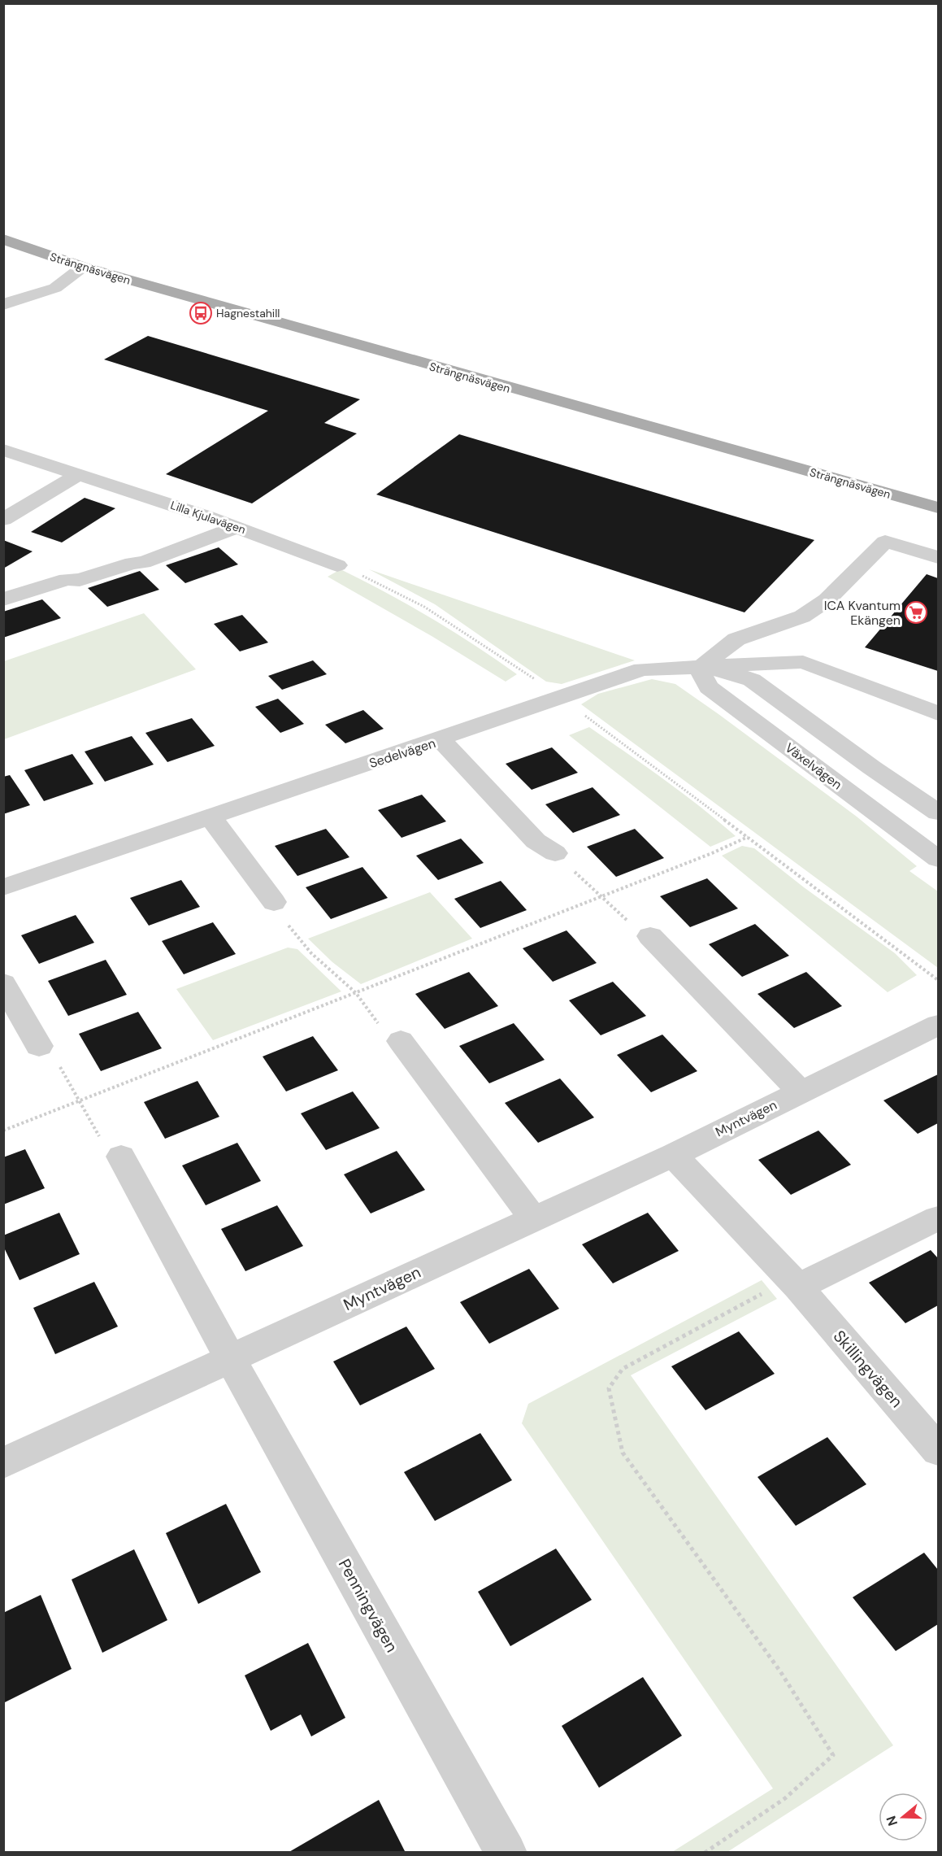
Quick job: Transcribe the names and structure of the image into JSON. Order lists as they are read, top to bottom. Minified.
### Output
{"streets":{"main road":["Strängnäsvägen"],"street":["Lilla Kjulavägen","Sedelvägen","Växelvägen","Myntvägen","Skillingvägen","Penningvägen"]},"crossings":[["Myntvägen","Skillingvägen"],["Myntvägen","Penningvägen"]],"places":{"bus stop":["Hagnestahill"],"supermarket":["ICA Kvantum Ekängen"]},"north":"left"}
